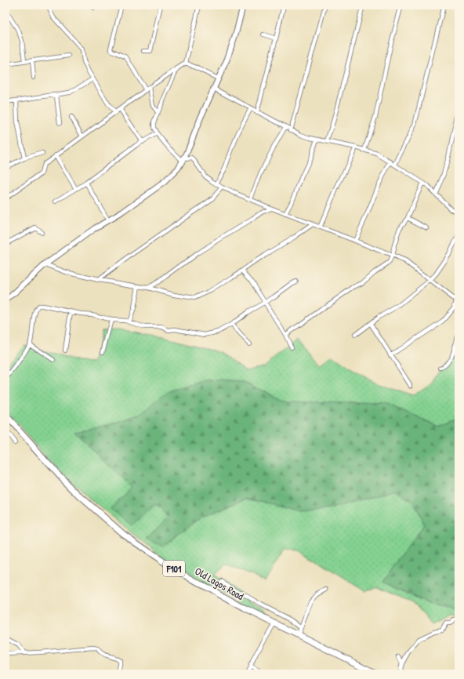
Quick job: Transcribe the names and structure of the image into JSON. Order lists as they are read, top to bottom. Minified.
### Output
{"streets":{"main road":["F101","Old Lagos Road"]}}
